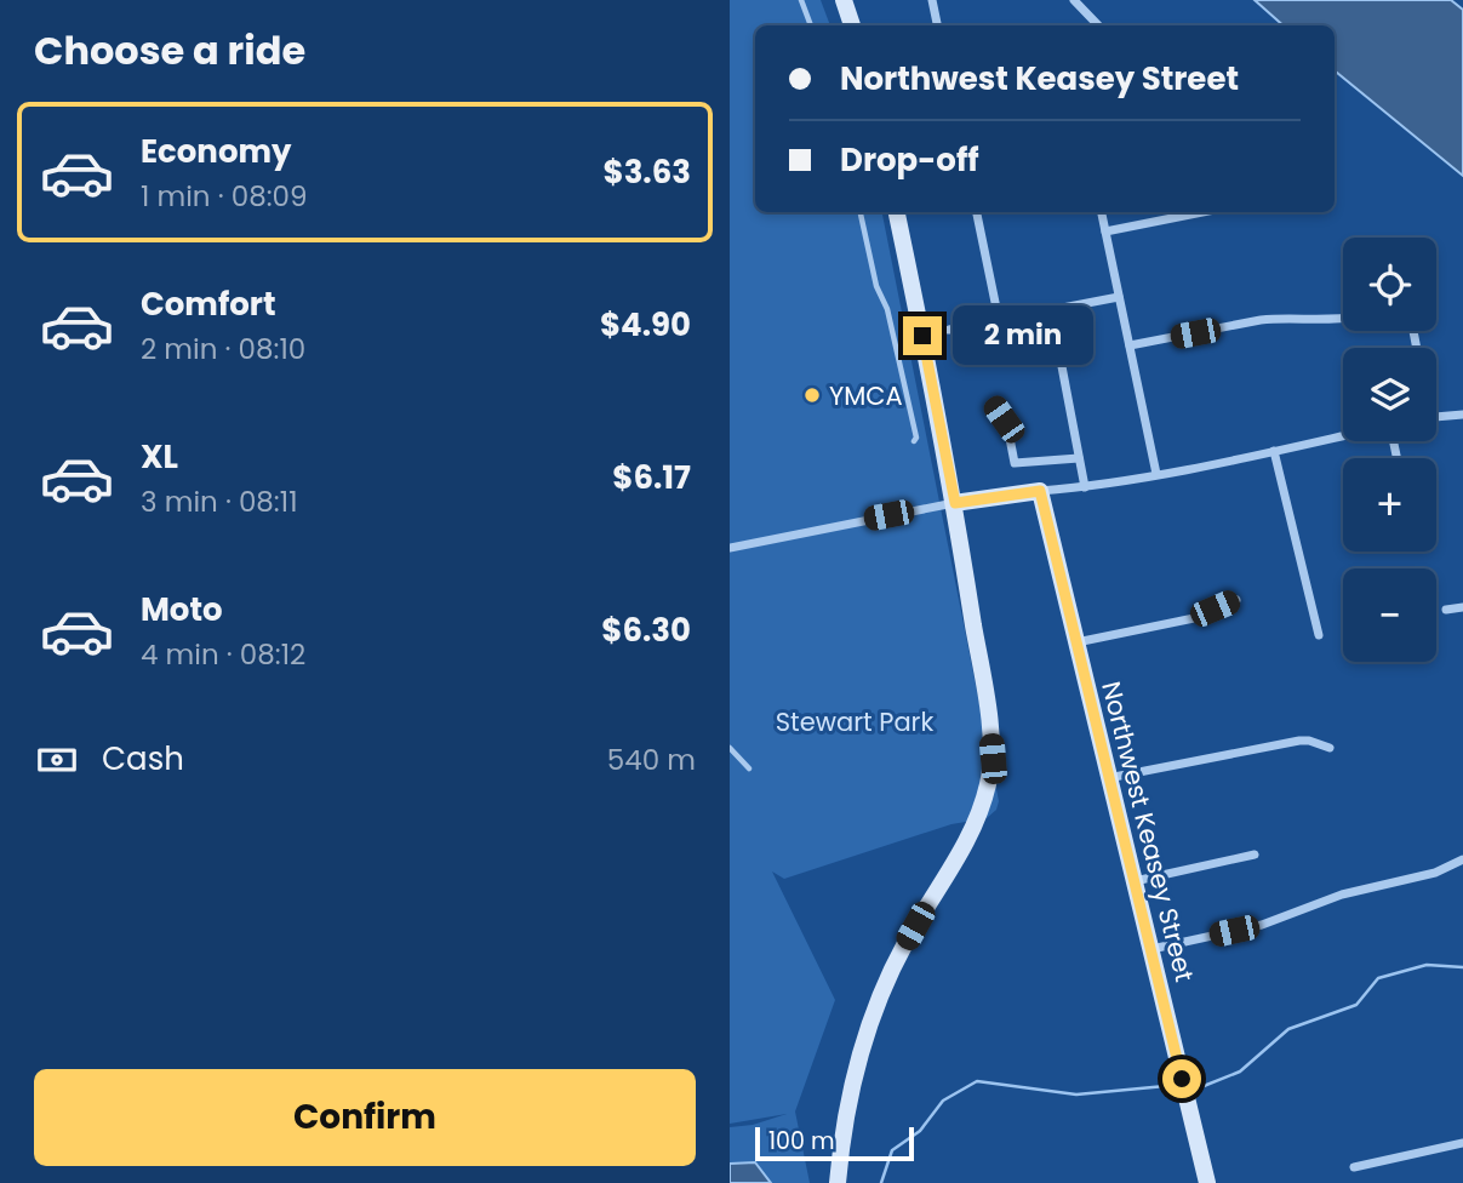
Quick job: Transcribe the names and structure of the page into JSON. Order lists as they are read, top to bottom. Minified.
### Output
{"streets":{"main road":["Northwest Keasey Street"]},"parks":["Stewart Park"],"places":["YMCA"],"scale_bar":"100 m","page":{"heading":"Choose a ride","banner":["Northwest Keasey Street","Drop-off"],"list":[{"name":"Economy","note":"1 min · 08:09","value":"$3.63"},{"name":"Comfort","note":"2 min · 08:10","value":"$4.90"},{"name":"XL","note":"3 min · 08:11","value":"$6.17"},{"name":"Moto","note":"4 min · 08:12","value":"$6.30"}],"map_buttons":["+","−"],"bubble":"2 min","pay":["Cash","540 m"],"buttons":"Confirm","scale":"100 m"}}
